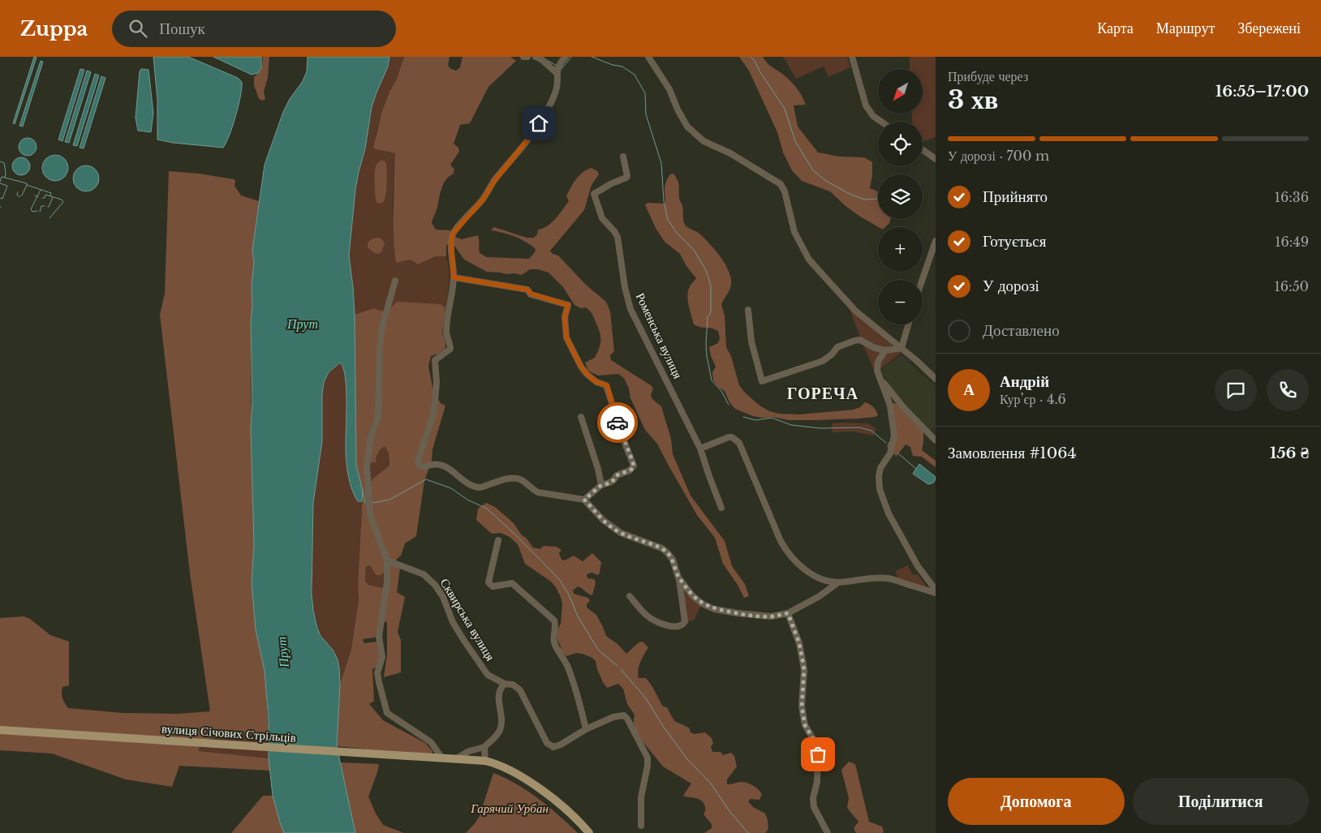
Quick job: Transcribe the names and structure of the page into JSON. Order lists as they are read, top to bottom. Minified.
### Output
{"streets":{"main road":["вулиця Січових Стрільців"],"street":["Роменська вулиця","Сквирська вулиця"]},"crossings":[["Сквирська вулиця","вулиця Січових Стрільців"]],"districts":["ГОРЕЧА"],"water":["Прут"],"parks":["Гарячий Урбан"],"north":"bottom left","page":{"header":"Zuppa","search":"Пошук","nav":["Карта","Маршрут","Збережені"],"heading":["3 хв","Прибуде через","16:55–17:00"],"panel":["Андрій","Кур’єр · 4.6","Замовлення #1064","156 ₴"],"map_buttons":["+","−"],"bar":"У дорозі · 700 m","list":[["Прийнято","16:36"],["Готується","16:49"],["У дорозі","16:50"],"Доставлено"],"round":"А","buttons":["Допомога","Поділитися"]}}
